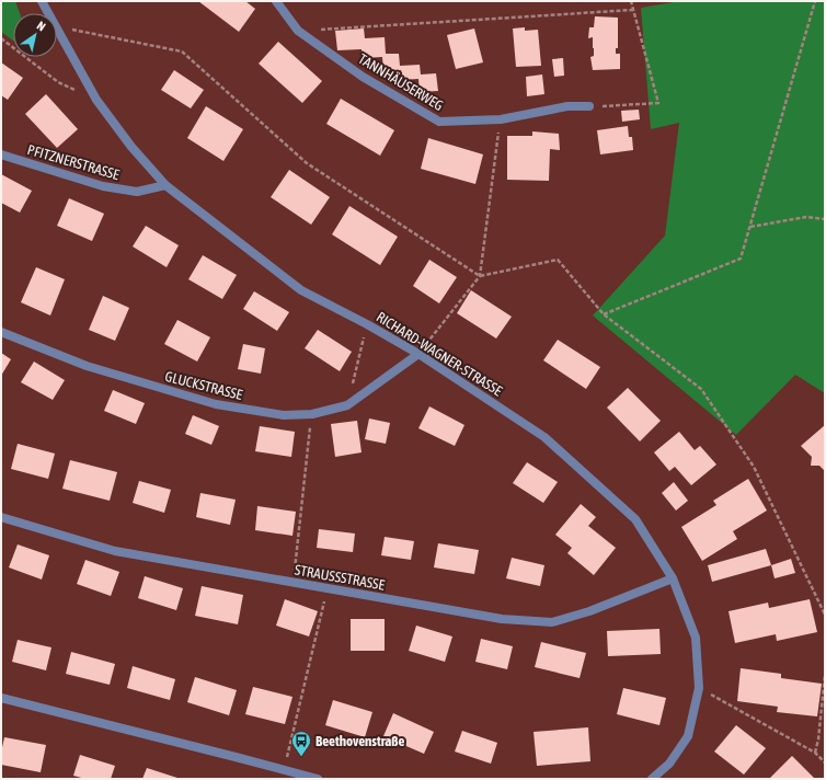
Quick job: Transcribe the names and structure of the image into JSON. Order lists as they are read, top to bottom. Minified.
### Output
{"streets":{"street":["TANNHÄUSERWEG","PFITZNERSTRASSE","RICHARD-WAGNER-STRASSE","GLUCKSTRASSE","STRAUSSSTRASSE"]},"crossings":[["PFITZNERSTRASSE","RICHARD-WAGNER-STRASSE"],["RICHARD-WAGNER-STRASSE","GLUCKSTRASSE"],["RICHARD-WAGNER-STRASSE","STRAUSSSTRASSE"]],"places":{"bus stop":["Beethovenstraße"]},"north":"top right"}
